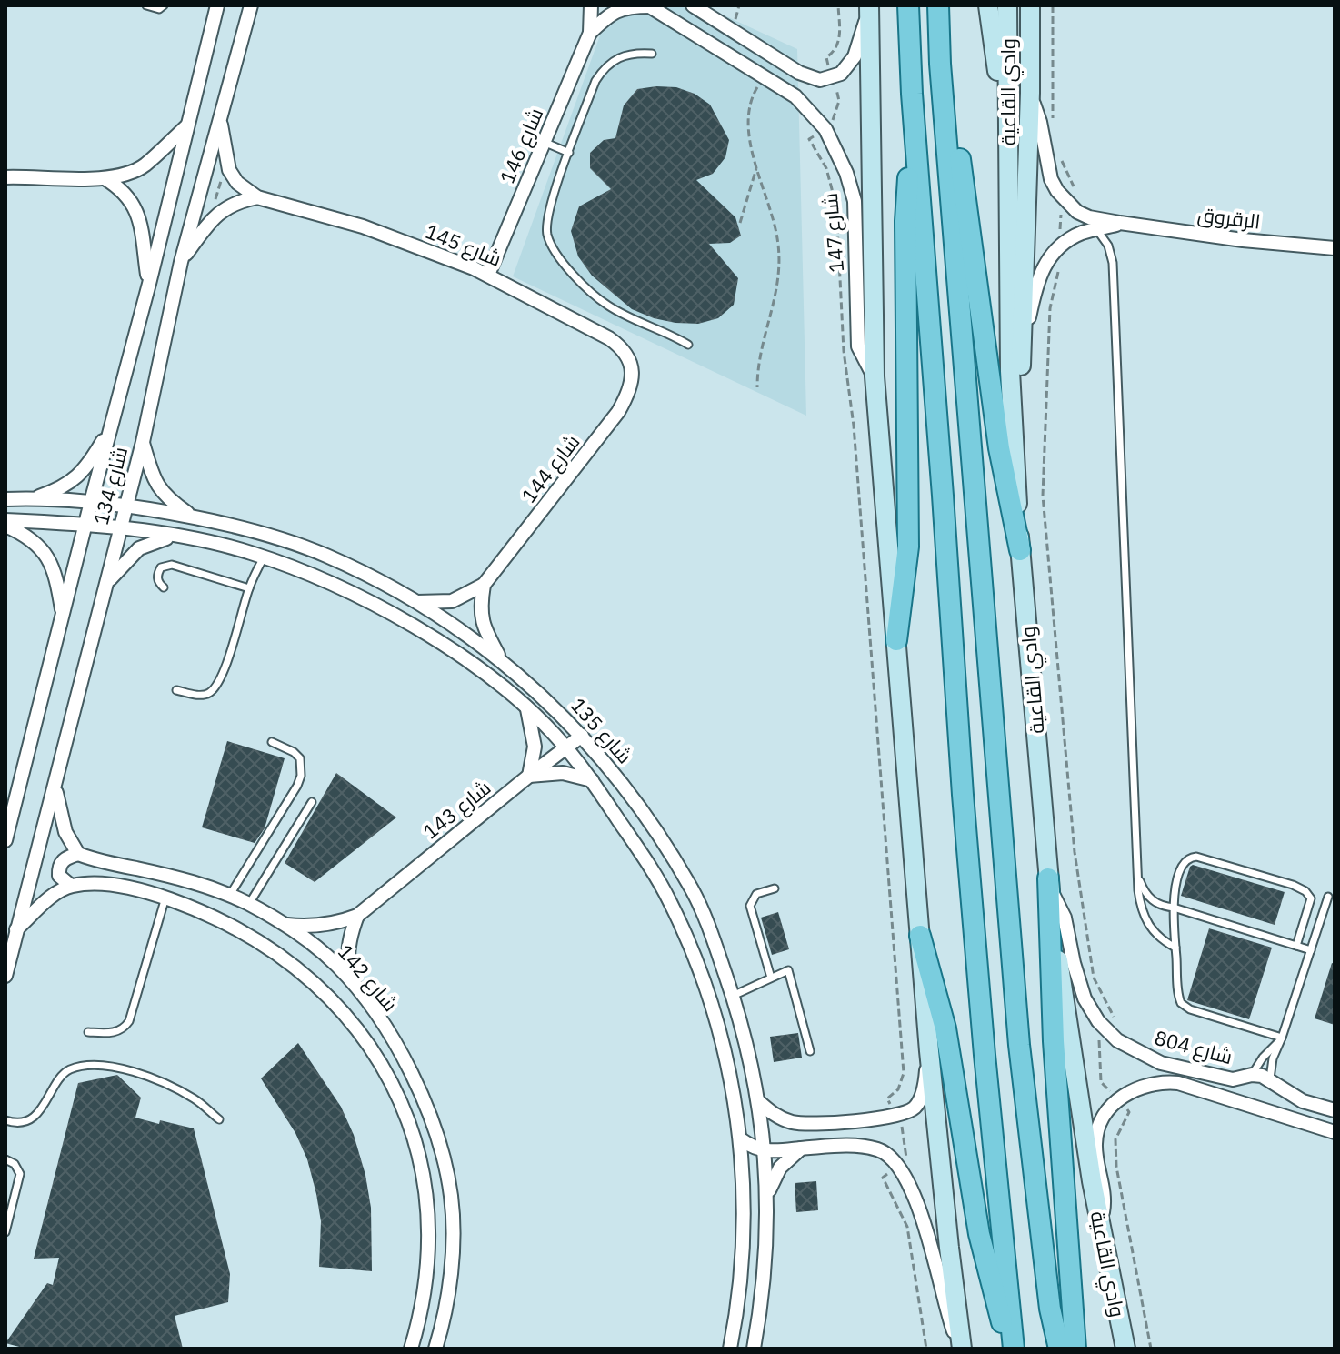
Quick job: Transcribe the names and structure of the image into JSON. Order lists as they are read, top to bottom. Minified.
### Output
{"streets":{"street":["وادي القاعية","شارع 146","الرقروق","شارع 147","شارع 145","شارع 144","شارع 134","شارع 135","شارع 143","شارع 142","شارع 804"]},"crossings":[["وادي القاعية","شارع 804"],["شارع 146","شارع 147"],["شارع 146","شارع 145"],["شارع 145","شارع 144"],["شارع 144","شارع 135"],["شارع 134","شارع 135"],["شارع 135","شارع 143"],["شارع 143","شارع 142"]]}
